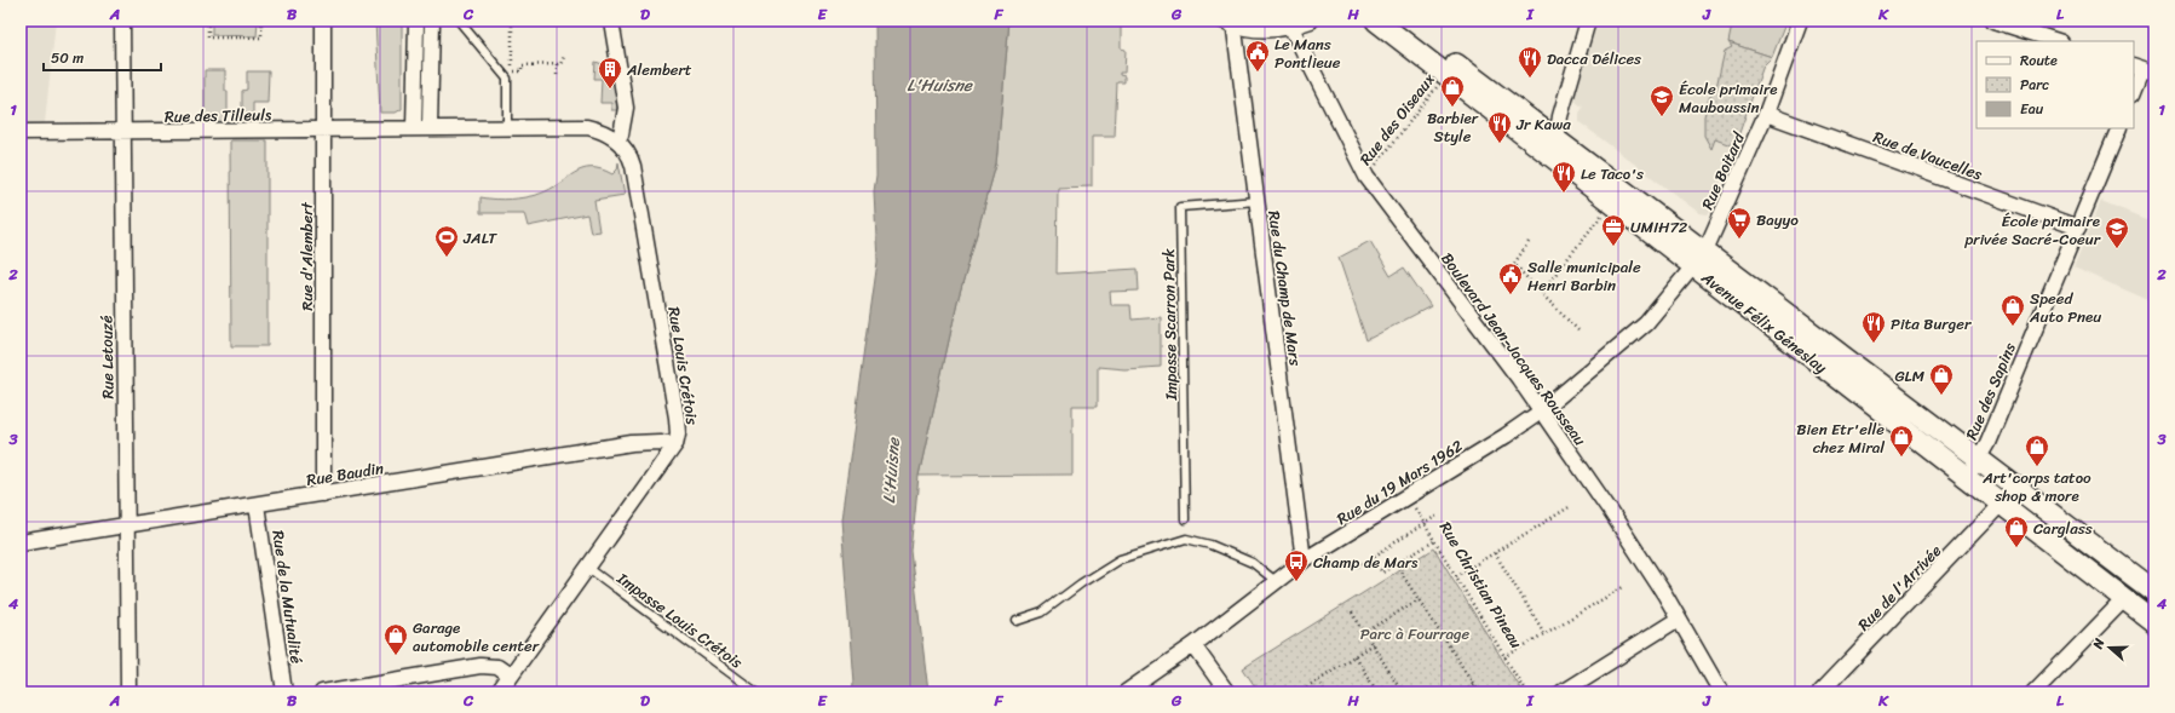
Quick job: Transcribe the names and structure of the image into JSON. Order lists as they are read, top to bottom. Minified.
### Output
{"streets":{"main road":["Avenue Félix Géneslay"],"street":["Rue des Tilleuls","Rue de Vaucelles","Rue Boitard","Rue d'Alembert","Rue du Champ de Mars","Boulevard Jean-Jacques Rousseau","Rue Letouzé","Rue Louis Crétois","Rue des Sapins","Rue Baudin","Rue du 19 Mars 1962","Rue de l'Arrivée","Rue de la Mutualité"],"lane":["Impasse Scarron Park","Impasse Louis Crétois"],"path":["Rue des Oiseaux","Rue Christian Pineau"]},"crossings":[["Rue des Tilleuls","Rue d'Alembert"],["Rue des Tilleuls","Rue Letouzé"],["Rue des Oiseaux","Avenue Félix Géneslay"],["Rue des Oiseaux","Boulevard Jean-Jacques Rousseau"],["Rue de Vaucelles","Rue Boitard"],["Rue de Vaucelles","Rue des Sapins"],["Rue Boitard","Avenue Félix Géneslay"],["Rue Boitard","Boulevard Jean-Jacques Rousseau"],["Rue Boitard","Rue du 19 Mars 1962"],["Rue d'Alembert","Rue Baudin"],["Rue du Champ de Mars","Impasse Scarron Park"],["Rue du Champ de Mars","Rue du 19 Mars 1962"],["Avenue Félix Géneslay","Rue des Sapins"],["Avenue Félix Géneslay","Rue de l'Arrivée"],["Boulevard Jean-Jacques Rousseau","Rue du 19 Mars 1962"],["Rue Letouzé","Rue Baudin"],["Rue Louis Crétois","Rue Baudin"],["Rue Louis Crétois","Impasse Louis Crétois"],["Rue Baudin","Rue de la Mutualité"],["Rue du 19 Mars 1962","Rue Christian Pineau"]],"water":["L'Huisne"],"parks":["Parc à Fourrage"],"places":{"public building":["Le Mans Pontlieue","Salle municipale Henri Barbin"],"restaurant":["Dacca Délices","Jr Kawa","Le Taco's","Pita Burger"],"building":["Alembert"],"shop":["Barbier Style","Speed Auto Pneu","GLM","Bien Etr'elle chez Miral","Art'corps tatoo shop & more","Carglass","Garage automobile center"],"school or university":["École primaire Mauboussin","École primaire privée Sacré-Coeur"],"supermarket":["Bayyo"],"office":["UMIH72"],"sports":["JALT"],"bus stop":["Champ de Mars"]},"legend":["Route","Parc","Eau"],"scale_bar":"50 m","north":"left","grid":{"columns":["A","B","C","D","E","F","G","H","I","J","K","L"],"rows":["1","2","3","4"]}}
